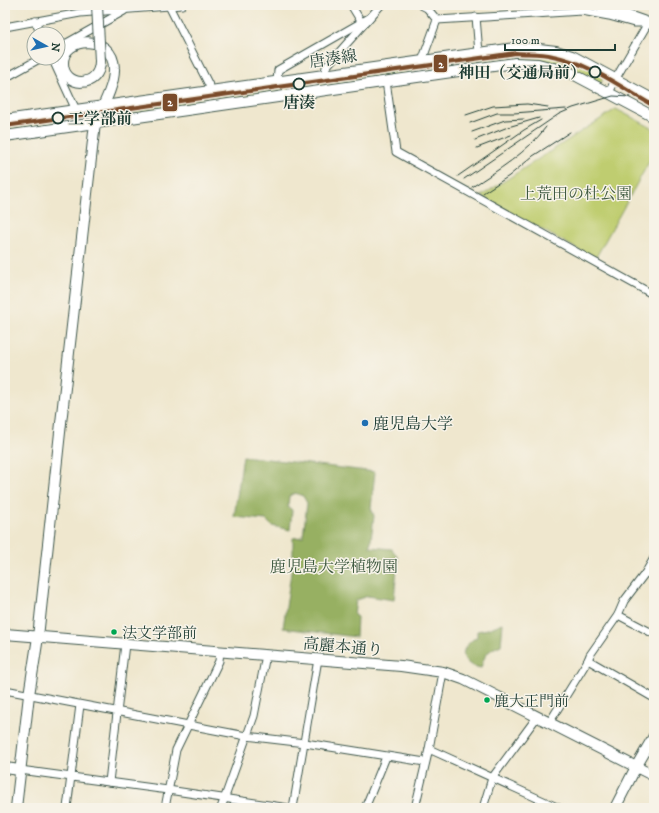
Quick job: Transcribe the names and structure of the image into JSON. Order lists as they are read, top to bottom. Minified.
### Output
{"streets":{"street":["唐湊線","高麗本通り"]},"parks":["上荒田の杜公園","鹿児島大学植物園"],"places":["神田（交通局前）","唐湊","工学部前","鹿児島大学","法文学部前","鹿大正門前"],"lines":["transit line 2"],"scale_bar":"100 m","north":"right"}
